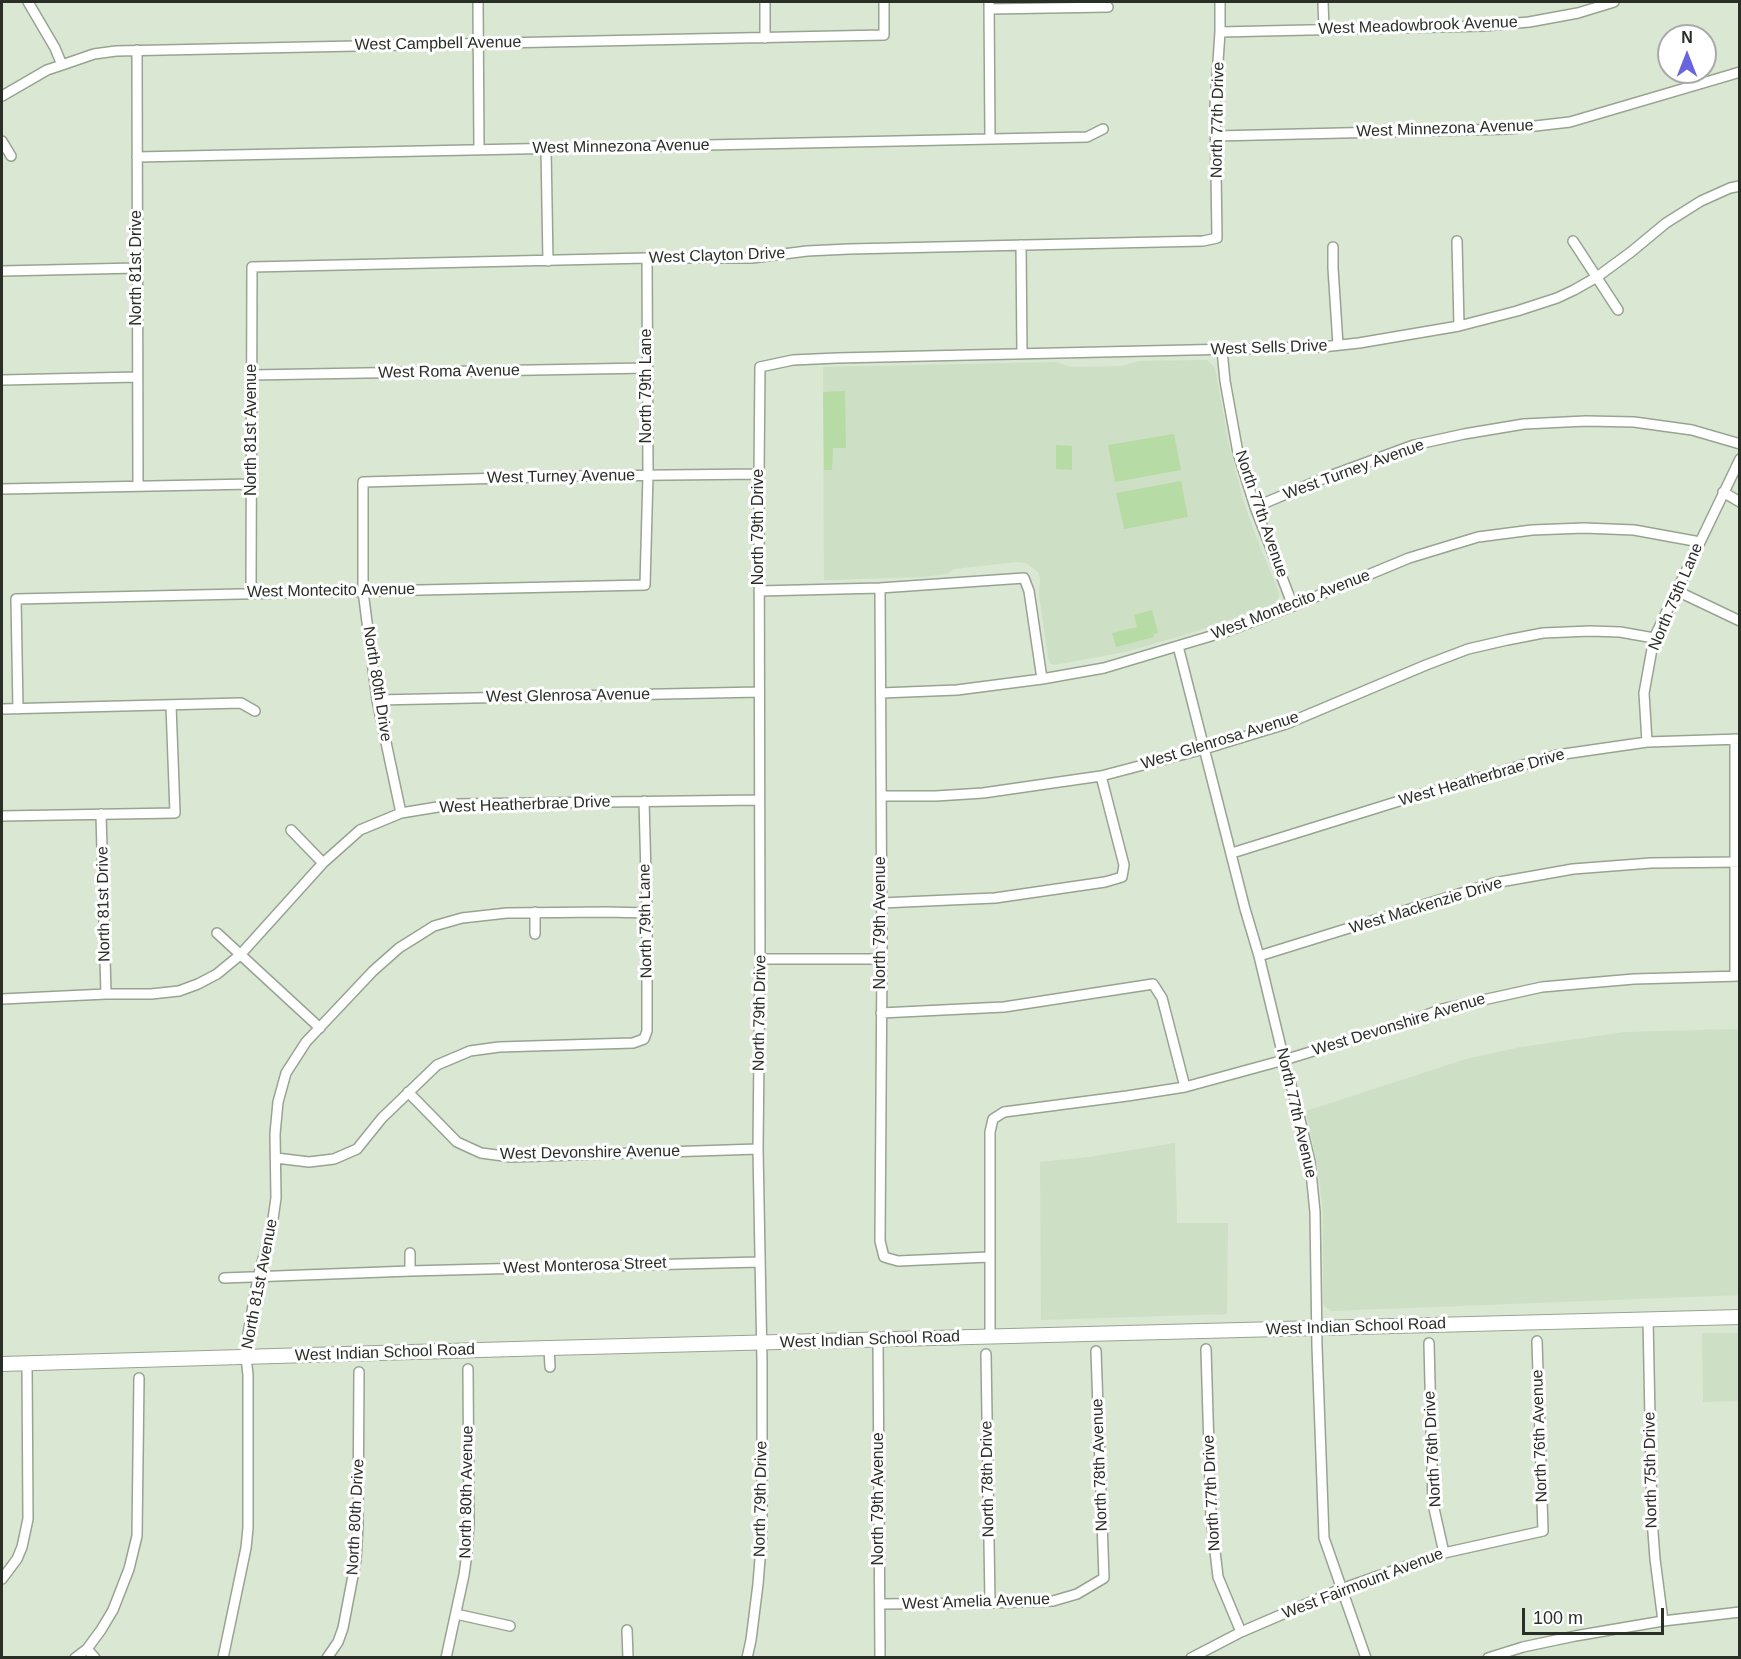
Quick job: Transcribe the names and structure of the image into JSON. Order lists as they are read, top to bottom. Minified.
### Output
{"streets":{"main road":["West Indian School Road"],"street":["West Meadowbrook Avenue","West Campbell Avenue","North 77th Drive","West Minnezona Avenue","West Clayton Drive","North 81st Drive","West Sells Drive","West Roma Avenue","North 79th Lane","North 81st Avenue","West Turney Avenue","North 77th Avenue","North 79th Drive","West Montecito Avenue","North 75th Lane","North 80th Drive","West Glenrosa Avenue","West Heatherbrae Drive","West Mackenzie Drive","North 79th Avenue","West Devonshire Avenue","West Monterosa Street","North 76th Avenue","North 76th Drive","North 78th Avenue","North 75th Drive","North 78th Drive","North 80th Avenue","West Fairmount Avenue","West Amelia Avenue"]},"crossings":[["West Meadowbrook Avenue","North 77th Drive"],["West Campbell Avenue","North 81st Drive"],["North 77th Drive","West Minnezona Avenue"],["North 77th Drive","West Clayton Drive"],["North 77th Drive","West Fairmount Avenue"],["West Minnezona Avenue","North 81st Drive"],["West Clayton Drive","North 79th Lane"],["West Clayton Drive","North 81st Avenue"],["North 81st Drive","West Heatherbrae Drive"],["West Sells Drive","North 77th Avenue"],["West Sells Drive","North 79th Drive"],["West Roma Avenue","North 79th Lane"],["West Roma Avenue","North 81st Avenue"],["North 79th Lane","North 81st Avenue"],["North 79th Lane","West Turney Avenue"],["North 79th Lane","West Montecito Avenue"],["North 79th Lane","West Heatherbrae Drive"],["North 79th Lane","West Devonshire Avenue"],["North 81st Avenue","West Montecito Avenue"],["North 81st Avenue","West Monterosa Street"],["North 81st Avenue","West Indian School Road"],["West Turney Avenue","North 77th Avenue"],["West Turney Avenue","North 79th Drive"],["West Turney Avenue","North 80th Drive"],["North 77th Avenue","West Montecito Avenue"],["North 77th Avenue","West Glenrosa Avenue"],["North 77th Avenue","West Heatherbrae Drive"],["North 77th Avenue","West Mackenzie Drive"],["North 77th Avenue","West Devonshire Avenue"],["North 77th Avenue","West Indian School Road"],["North 77th Avenue","West Fairmount Avenue"],["North 79th Drive","West Glenrosa Avenue"],["North 79th Drive","West Heatherbrae Drive"],["North 79th Drive","West Devonshire Avenue"],["North 79th Drive","West Monterosa Street"],["North 79th Drive","West Indian School Road"],["West Montecito Avenue","North 75th Lane"],["West Montecito Avenue","North 80th Drive"],["West Montecito Avenue","North 79th Avenue"],["North 75th Lane","West Glenrosa Avenue"],["North 75th Lane","West Heatherbrae Drive"],["North 80th Drive","West Glenrosa Avenue"],["North 80th Drive","West Heatherbrae Drive"],["West Glenrosa Avenue","North 79th Avenue"],["North 79th Avenue","West Devonshire Avenue"],["North 79th Avenue","West Indian School Road"],["North 79th Avenue","West Amelia Avenue"],["West Indian School Road","North 75th Drive"],["North 76th Avenue","West Fairmount Avenue"],["North 76th Drive","West Fairmount Avenue"],["North 78th Avenue","West Amelia Avenue"],["North 78th Drive","West Amelia Avenue"]],"scale_bar":"100 m","north":"top"}
